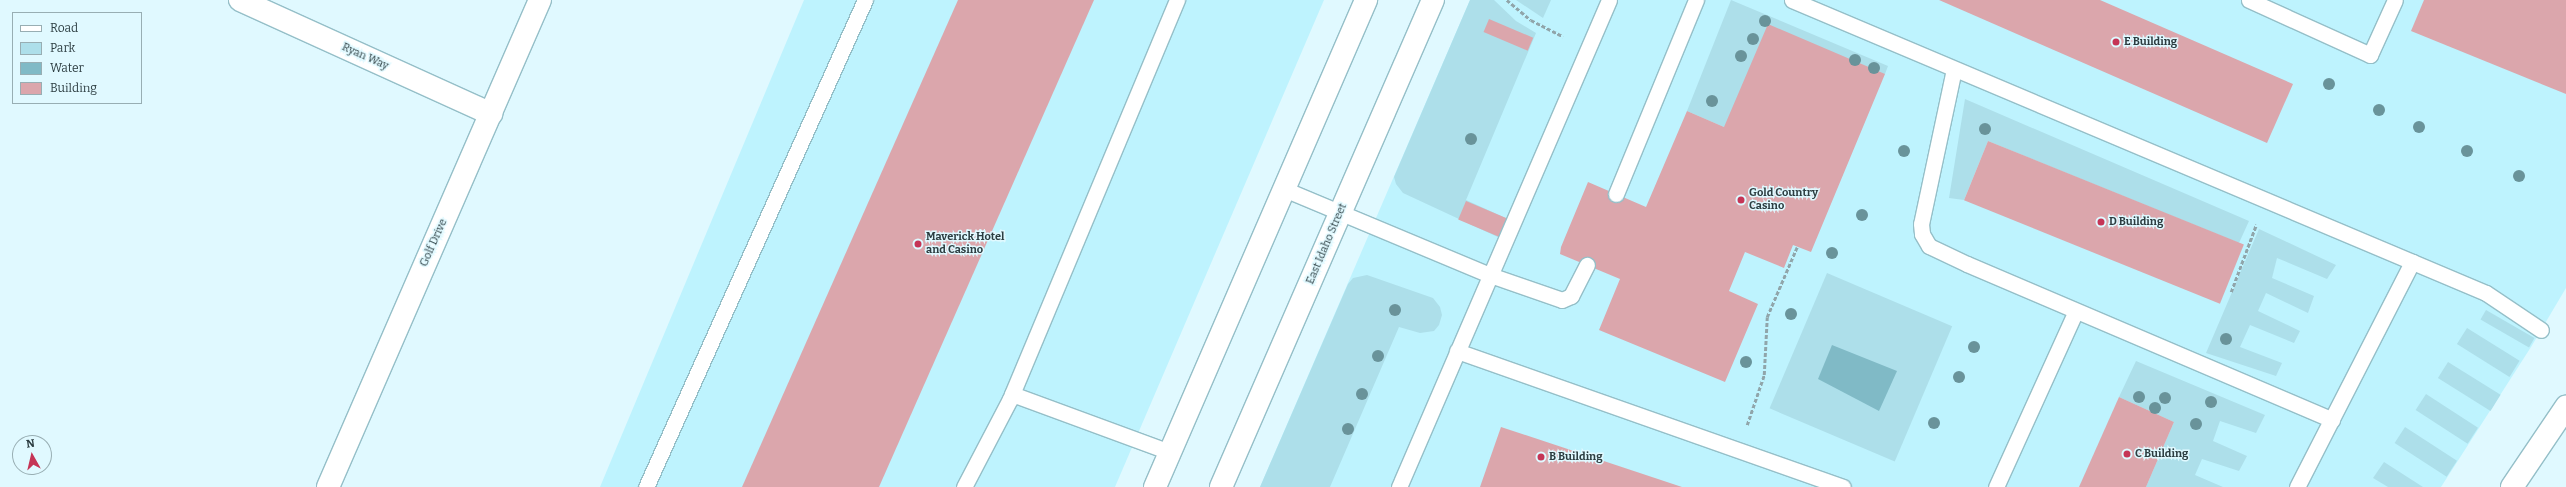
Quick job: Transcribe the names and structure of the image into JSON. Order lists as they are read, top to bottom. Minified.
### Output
{"streets":{"main road":["Ryan Way","Golf Drive","East Idaho Street"]},"crossings":[["Ryan Way","Golf Drive"]],"places":["E Building","Gold Country Casino","D Building","Maverick Hotel and Casino","C Building","B Building"],"legend":["Road","Park","Water","Building"],"north":"top"}
